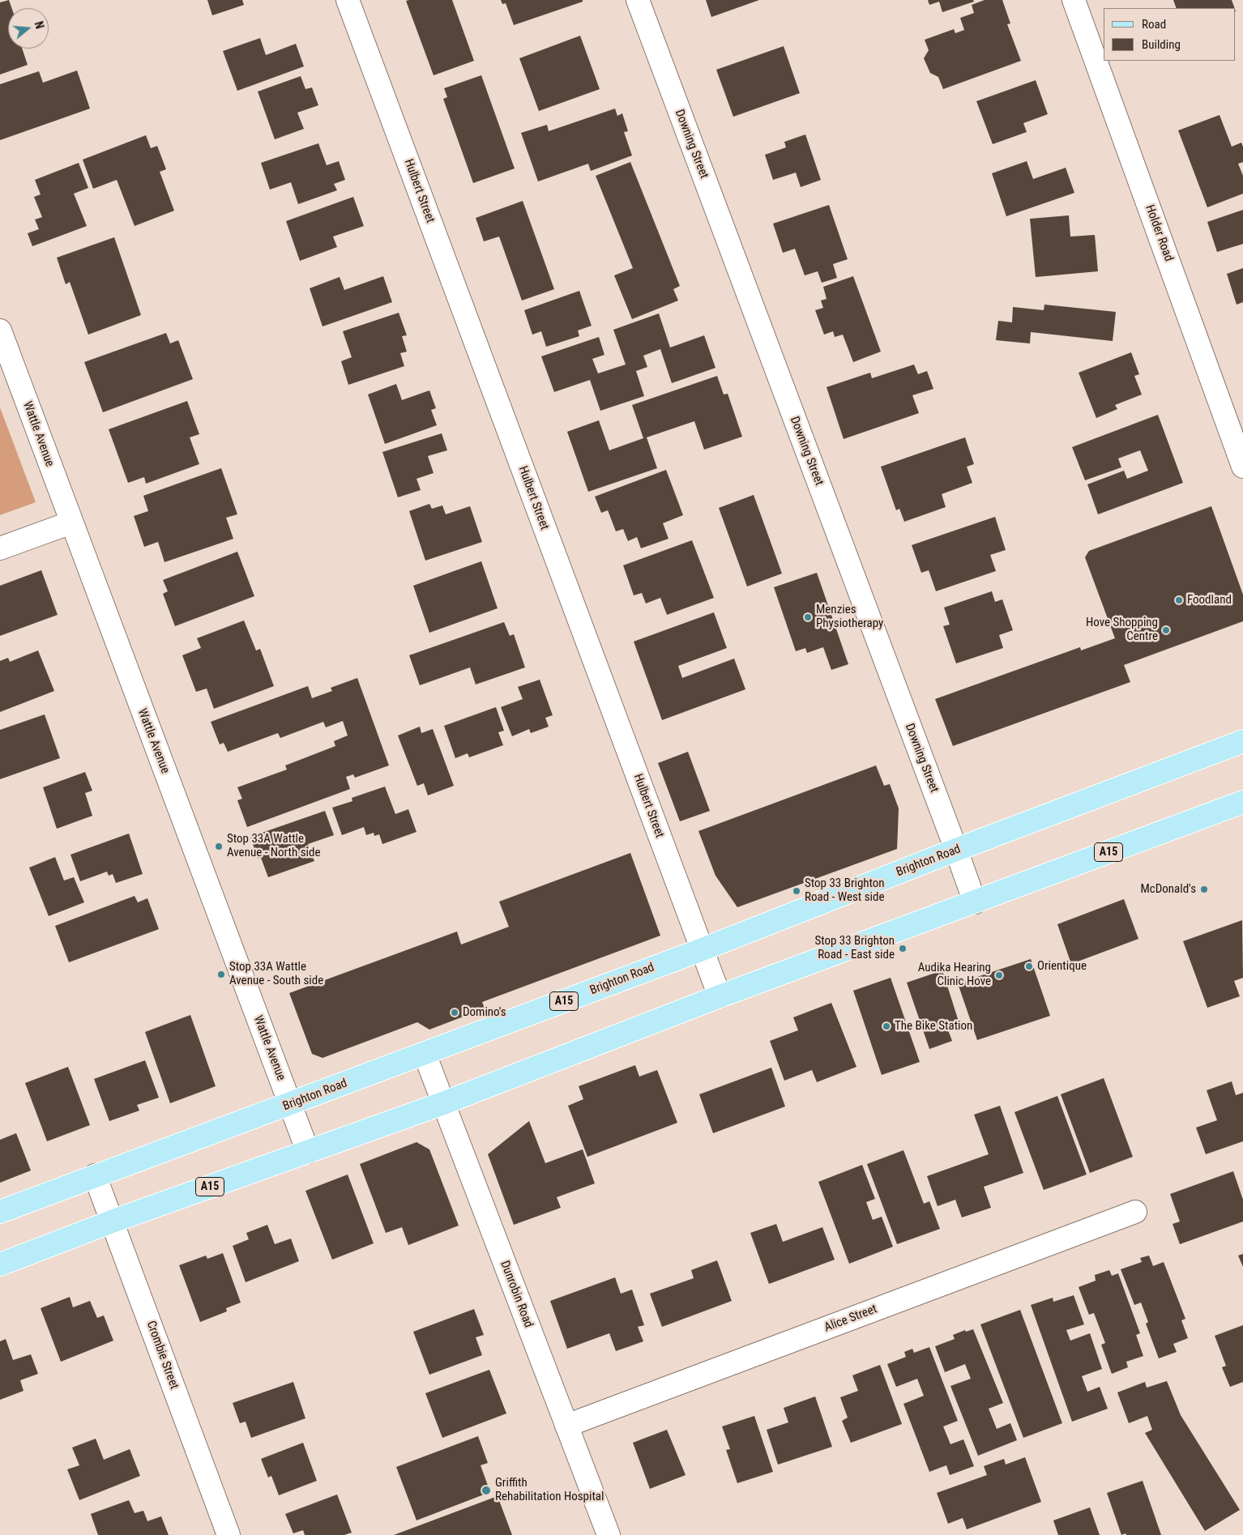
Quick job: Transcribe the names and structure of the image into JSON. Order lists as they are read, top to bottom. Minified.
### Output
{"streets":{"main road":["A15","Brighton Road"],"street":["Downing Street","Hulbert Street","Holder Road","Wattle Avenue","Dunrobin Road","Alice Street","Crombie Street"]},"crossings":[["Downing Street","A15"],["Downing Street","Brighton Road"],["Hulbert Street","A15"],["Hulbert Street","Brighton Road"],["Wattle Avenue","A15"],["Wattle Avenue","Brighton Road"],["A15","Dunrobin Road"],["A15","Crombie Street"],["Brighton Road","Dunrobin Road"],["Brighton Road","Crombie Street"],["Dunrobin Road","Alice Street"]],"places":["Foodland","Menzies Physiotherapy","Hove Shopping Centre","Stop 33A Wattle Avenue - North side","McDonald's","Stop 33 Brighton Road - West side","Stop 33 Brighton Road - East side","Orientique","Stop 33A Wattle Avenue - South side","Audika Hearing Clinic Hove","Domino's","The Bike Station","Griffith Rehabilitation Hospital"],"legend":["Road","Building"],"north":"right"}
